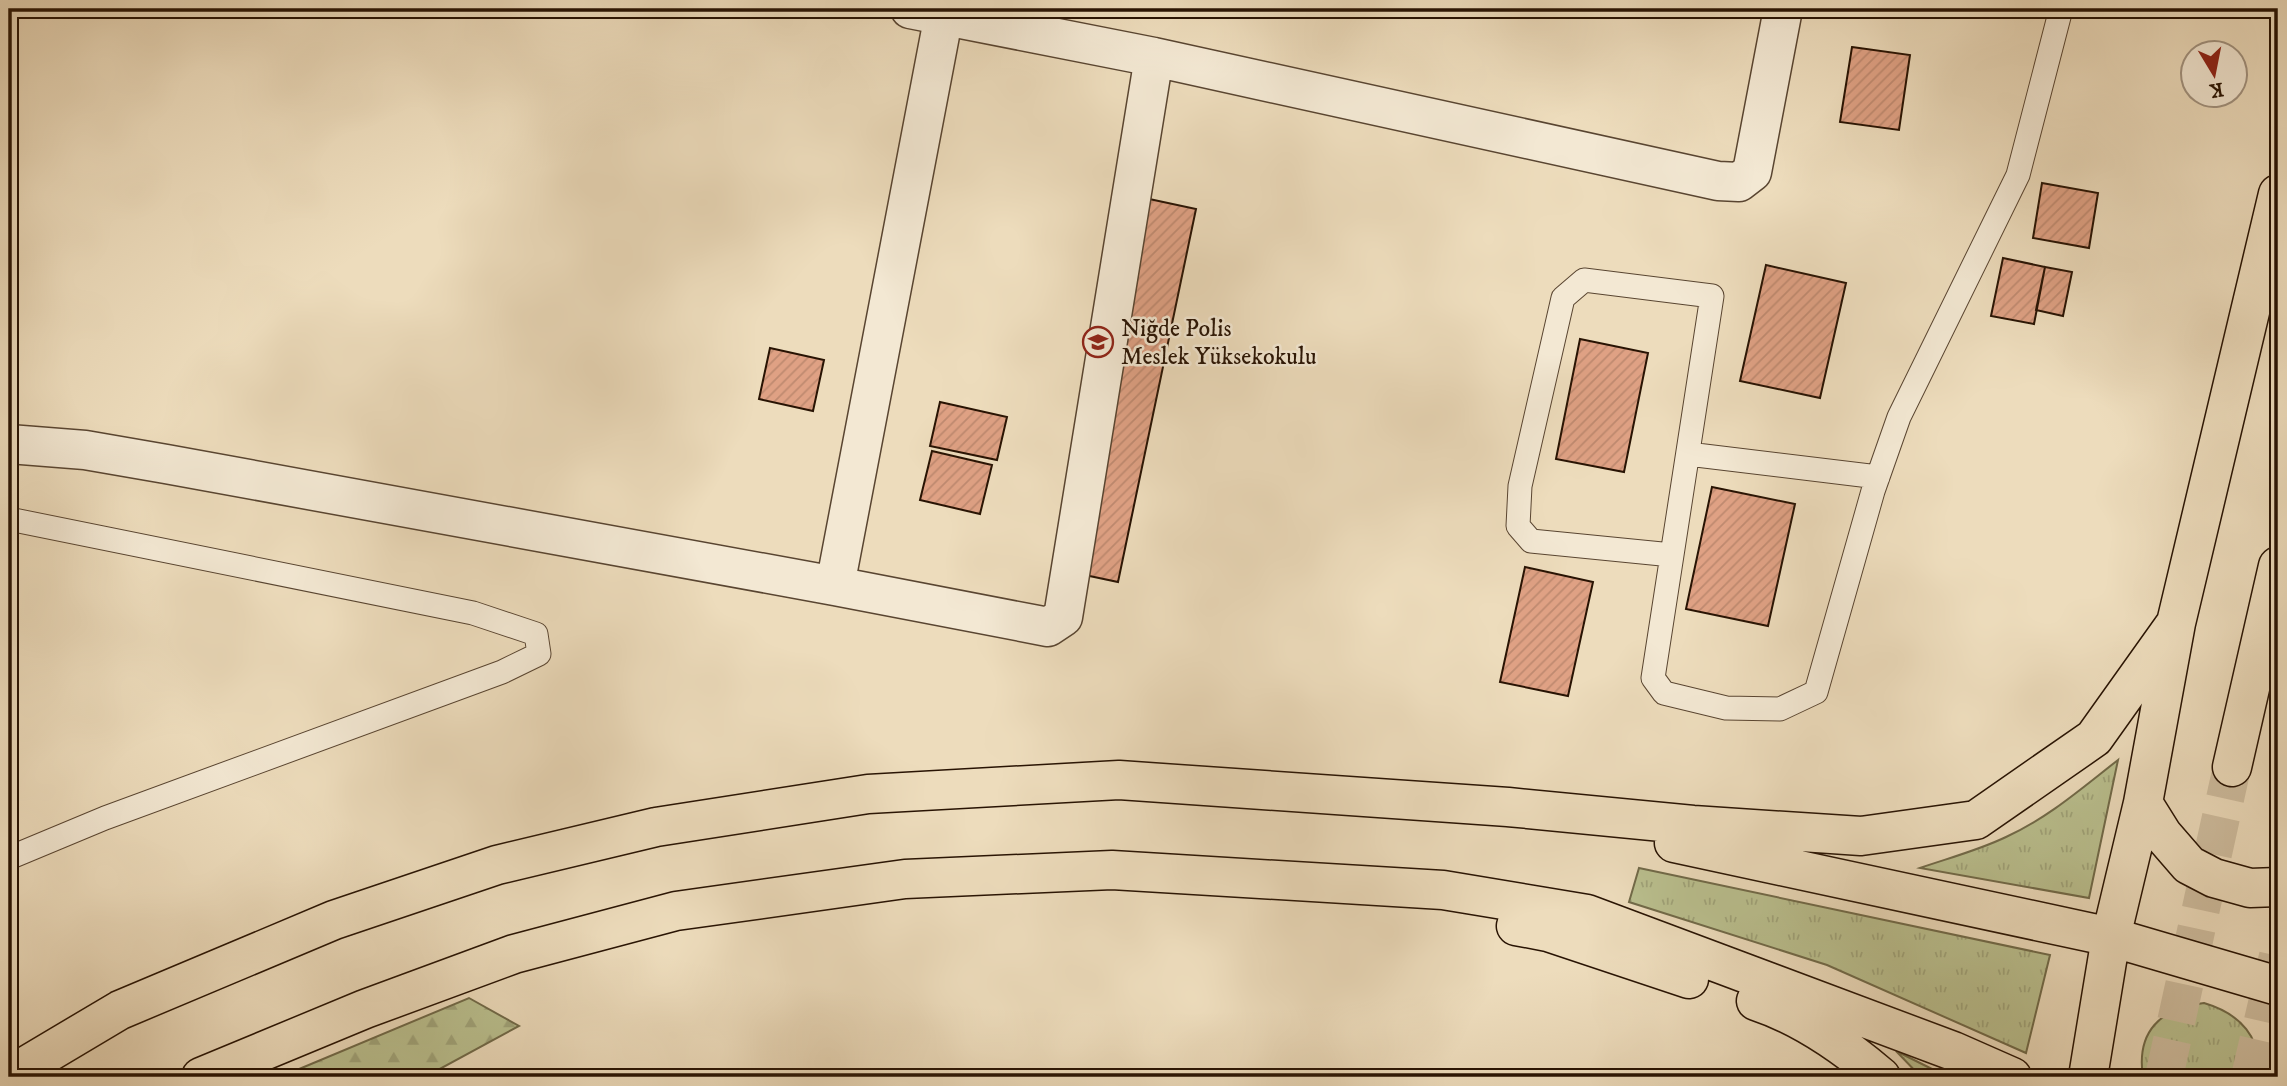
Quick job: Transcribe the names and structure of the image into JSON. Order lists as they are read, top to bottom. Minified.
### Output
{"places":{"school or university":["Niğde Polis Meslek Yüksekokulu"]},"north":"bottom"}
